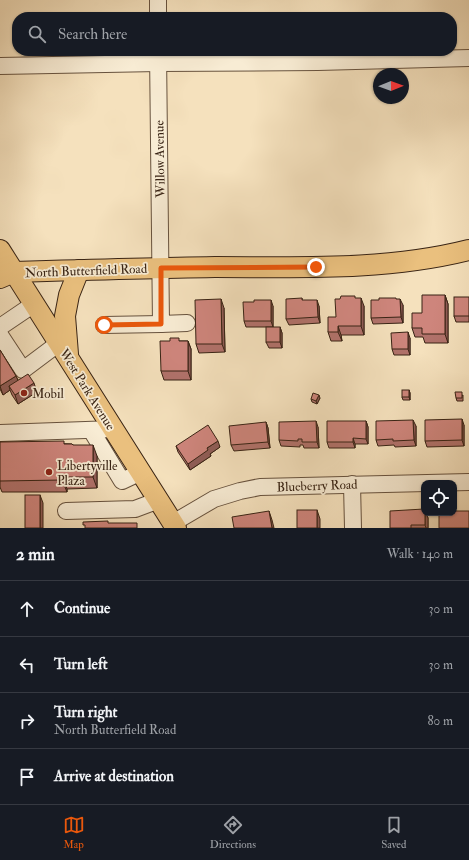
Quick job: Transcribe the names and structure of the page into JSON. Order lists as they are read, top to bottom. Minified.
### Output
{"streets":{"main road":["North Butterfield Road","West Park Avenue"],"street":["Willow Avenue","Blueberry Road"]},"crossings":[["Willow Avenue","North Butterfield Road"],["North Butterfield Road","West Park Avenue"],["West Park Avenue","Blueberry Road"]],"places":["Mobil","Libertyville Plaza"],"north":"right","page":{"search":"Search here","heading":["2 min","Walk · 140 m"],"list":[["Continue","30 m"],["Turn left","30 m"],["Turn right","North Butterfield Road","80 m"],"Arrive at destination"],"nav":["Map","Directions","Saved"]}}
